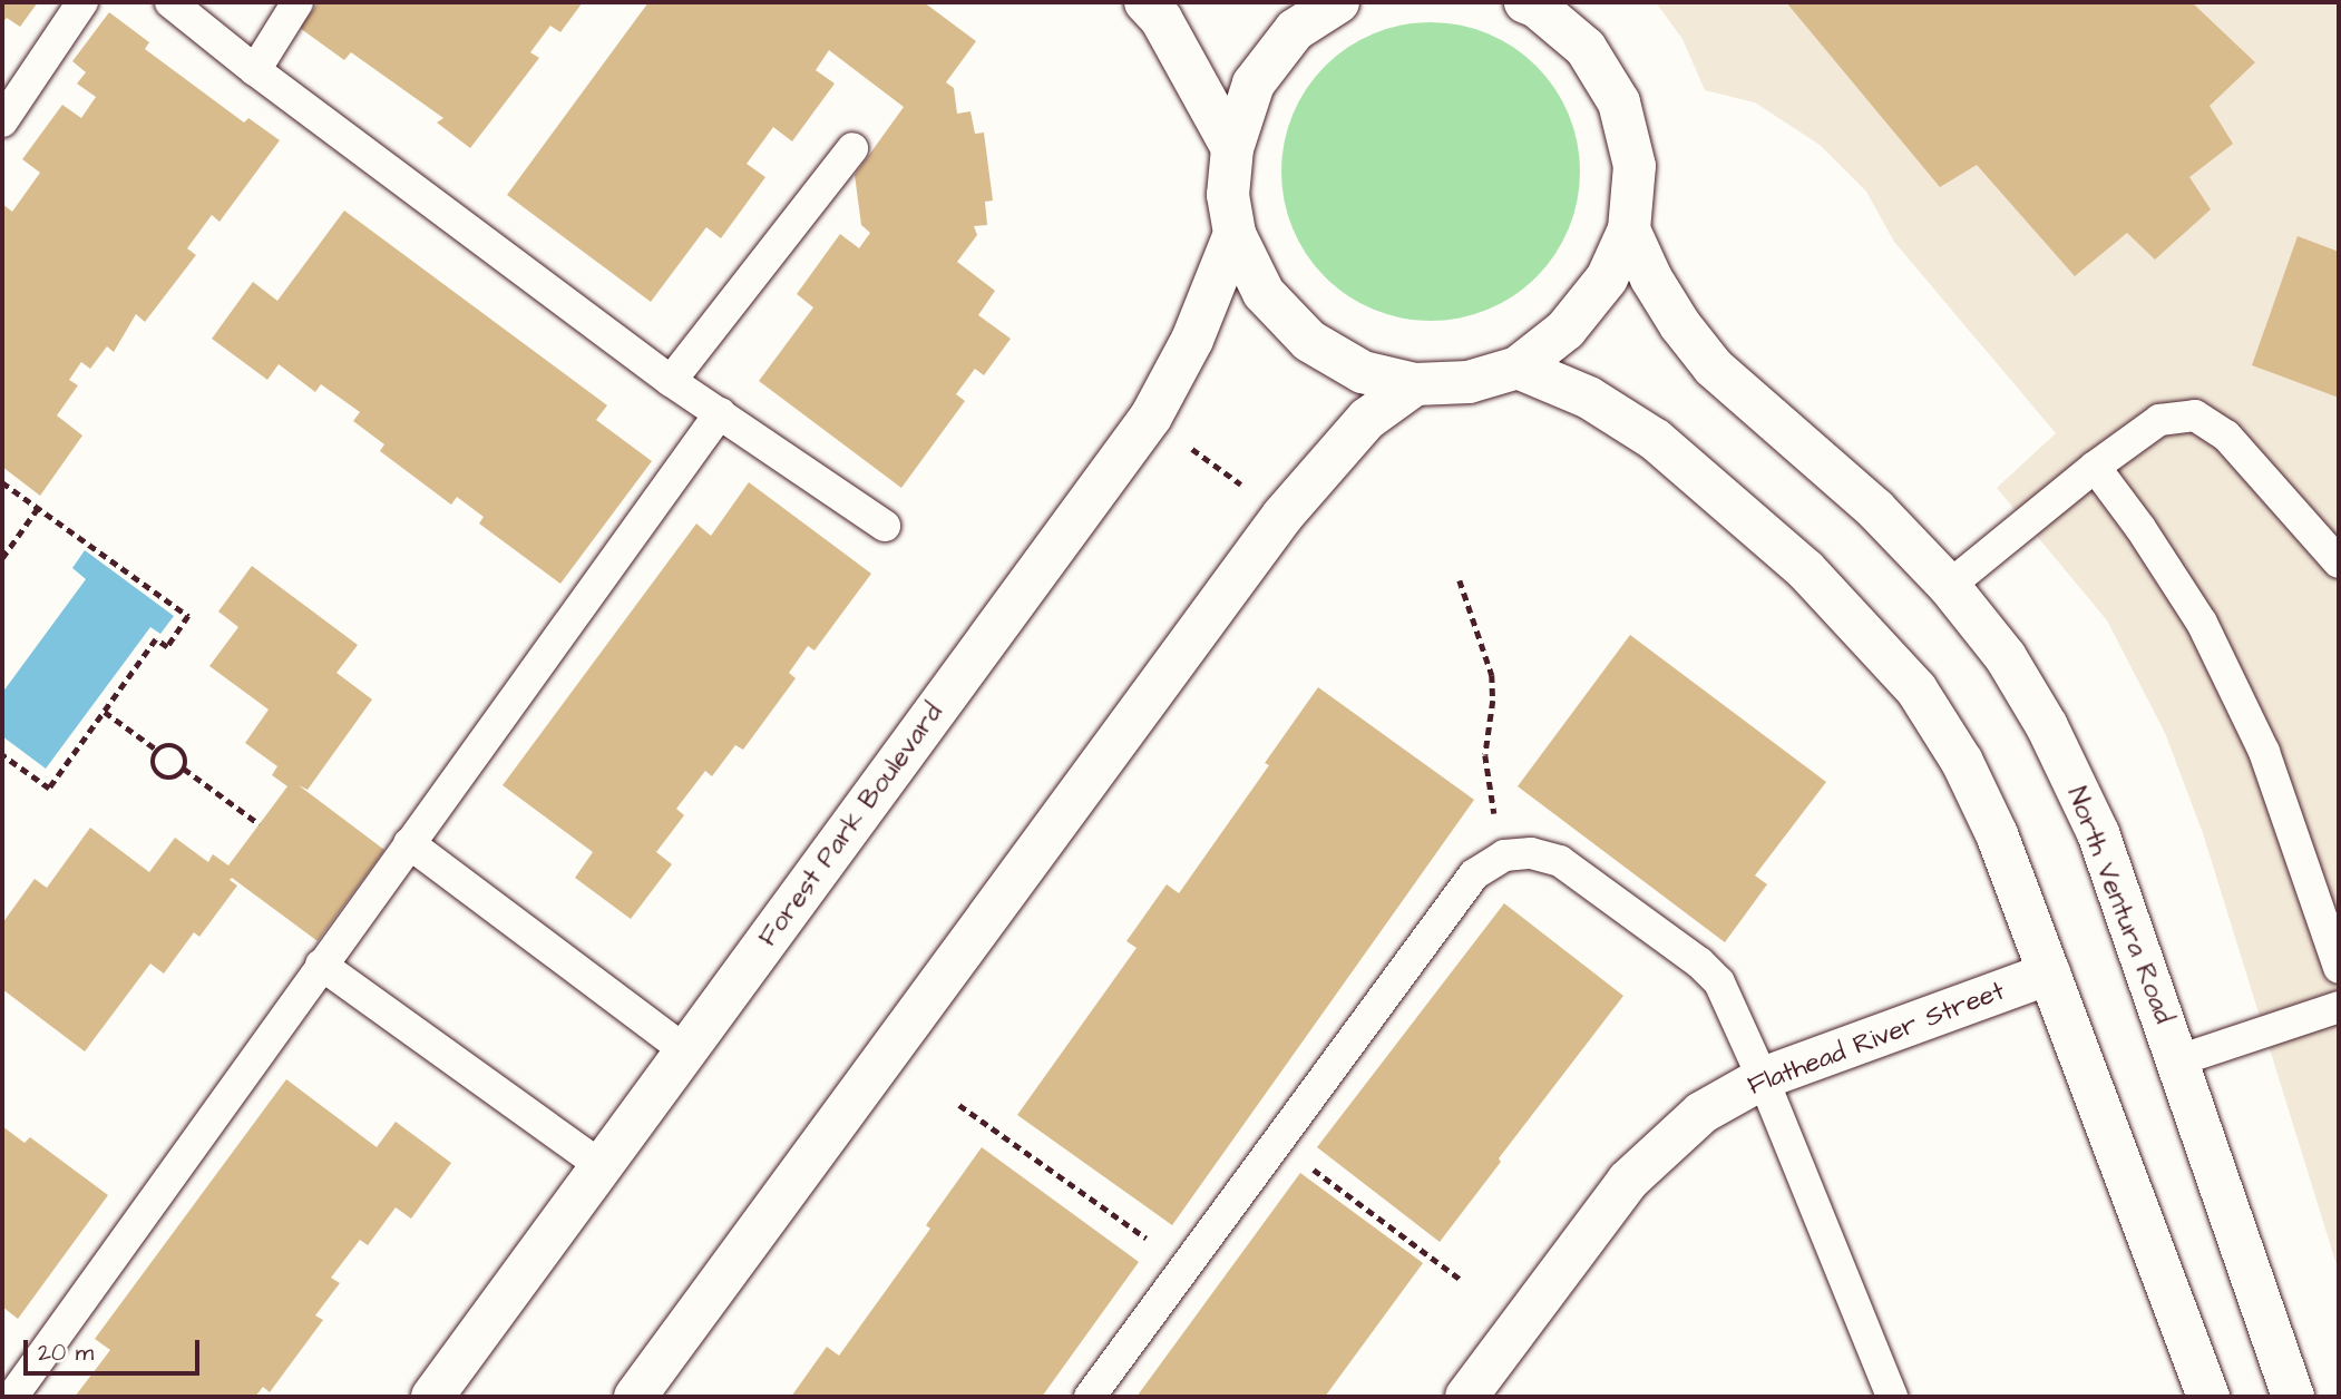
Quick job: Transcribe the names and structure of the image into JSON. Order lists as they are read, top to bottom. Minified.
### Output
{"streets":{"street":["Forest Park Boulevard","North Ventura Road","Flathead River Street"]},"scale_bar":"20 m"}
